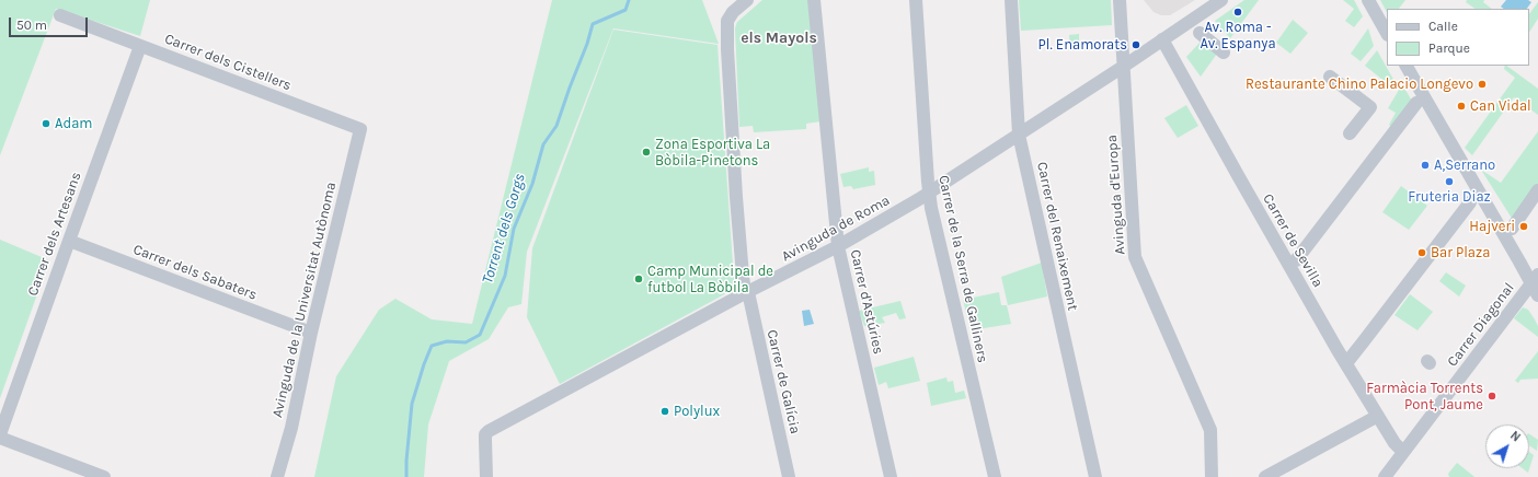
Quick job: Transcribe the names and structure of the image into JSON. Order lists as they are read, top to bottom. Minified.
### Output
{"streets":{"street":["Carrer dels Cistellers","Avinguda d'Europa","Avinguda de Roma","Carrer dels Artesans","Carrer del Renaixement","Carrer de Sevilla","Carrer de la Serra de Galliners","Carrer dels Sabaters","Avinguda de la Universitat Autònoma","Carrer d'Astúries","Carrer Diagonal","Carrer de Galícia"]},"crossings":[["Carrer dels Cistellers","Carrer dels Artesans"],["Carrer dels Cistellers","Avinguda de la Universitat Autònoma"],["Avinguda d'Europa","Avinguda de Roma"],["Avinguda de Roma","Carrer del Renaixement"],["Avinguda de Roma","Carrer de Sevilla"],["Avinguda de Roma","Carrer de la Serra de Galliners"],["Avinguda de Roma","Carrer d'Astúries"],["Avinguda de Roma","Carrer de Galícia"],["Carrer dels Artesans","Carrer dels Sabaters"],["Carrer de Sevilla","Carrer Diagonal"],["Carrer dels Sabaters","Avinguda de la Universitat Autònoma"]],"districts":["els Mayols"],"water":["Torrent dels Gorgs"],"places":["Av. Roma - Av. Espanya","Pl. Enamorats","Restaurante Chino Palacio Longevo","Can Vidal","Adam","Zona Esportiva La Bòbila-Pinetons","A,Serrano","Fruteria Diaz","Hajveri","Bar Plaza","Camp Municipal de futbol La Bòbila","Farmàcia Torrents Pont, Jaume","Polylux"],"legend":["Calle","Parque"],"scale_bar":"50 m","north":"top right"}
